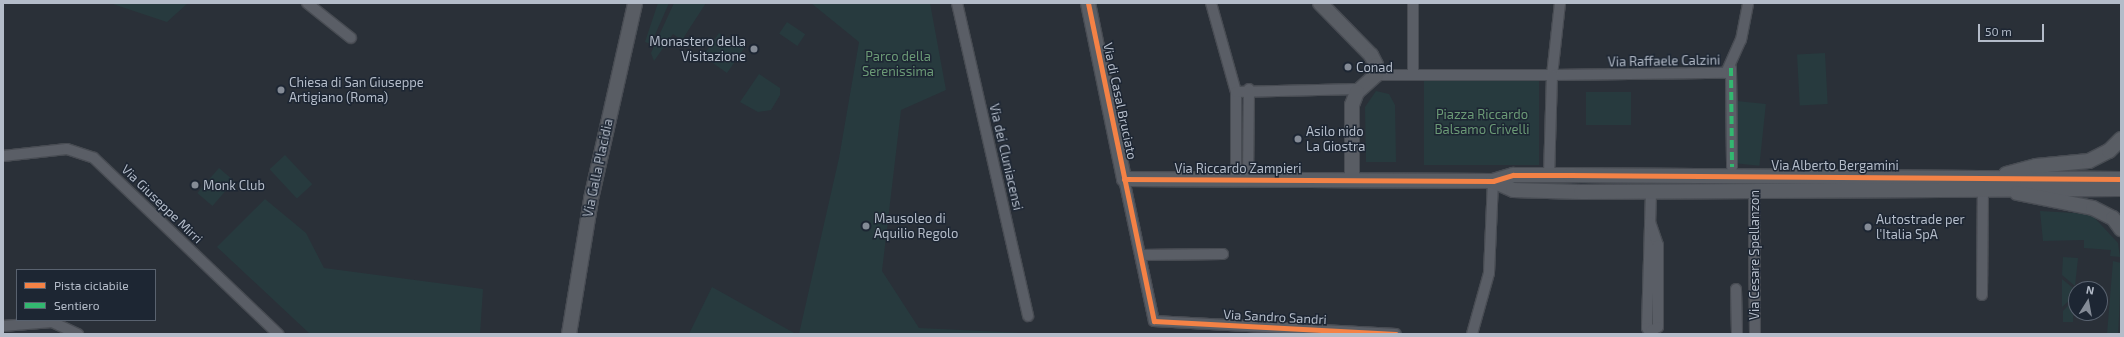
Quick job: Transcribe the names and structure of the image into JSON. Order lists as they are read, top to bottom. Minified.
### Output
{"streets":{"street":["Via Raffaele Calzini","Via di Casal Bruciato","Via dei Cluniacensi","Via Alberto Bergamini","Via Galla Placidia","Via Riccardo Zampieri","Via Giuseppe Mirri","Via Cesare Spellanzon","Via Sandro Sandri"]},"crossings":[["Via di Casal Bruciato","Via Riccardo Zampieri"],["Via di Casal Bruciato","Via Sandro Sandri"],["Via Alberto Bergamini","Via Cesare Spellanzon"]],"parks":["Parco della Serenissima","Piazza Riccardo Balsamo Crivelli"],"places":["Monastero della Visitazione","Conad","Chiesa di San Giuseppe Artigiano (Roma)","Asilo nido La Giostra","Monk Club","Mausoleo di Aquilio Regolo","Autostrade per l'Italia SpA"],"legend":["Pista ciclabile","Sentiero"],"scale_bar":"50 m","north":"top"}
